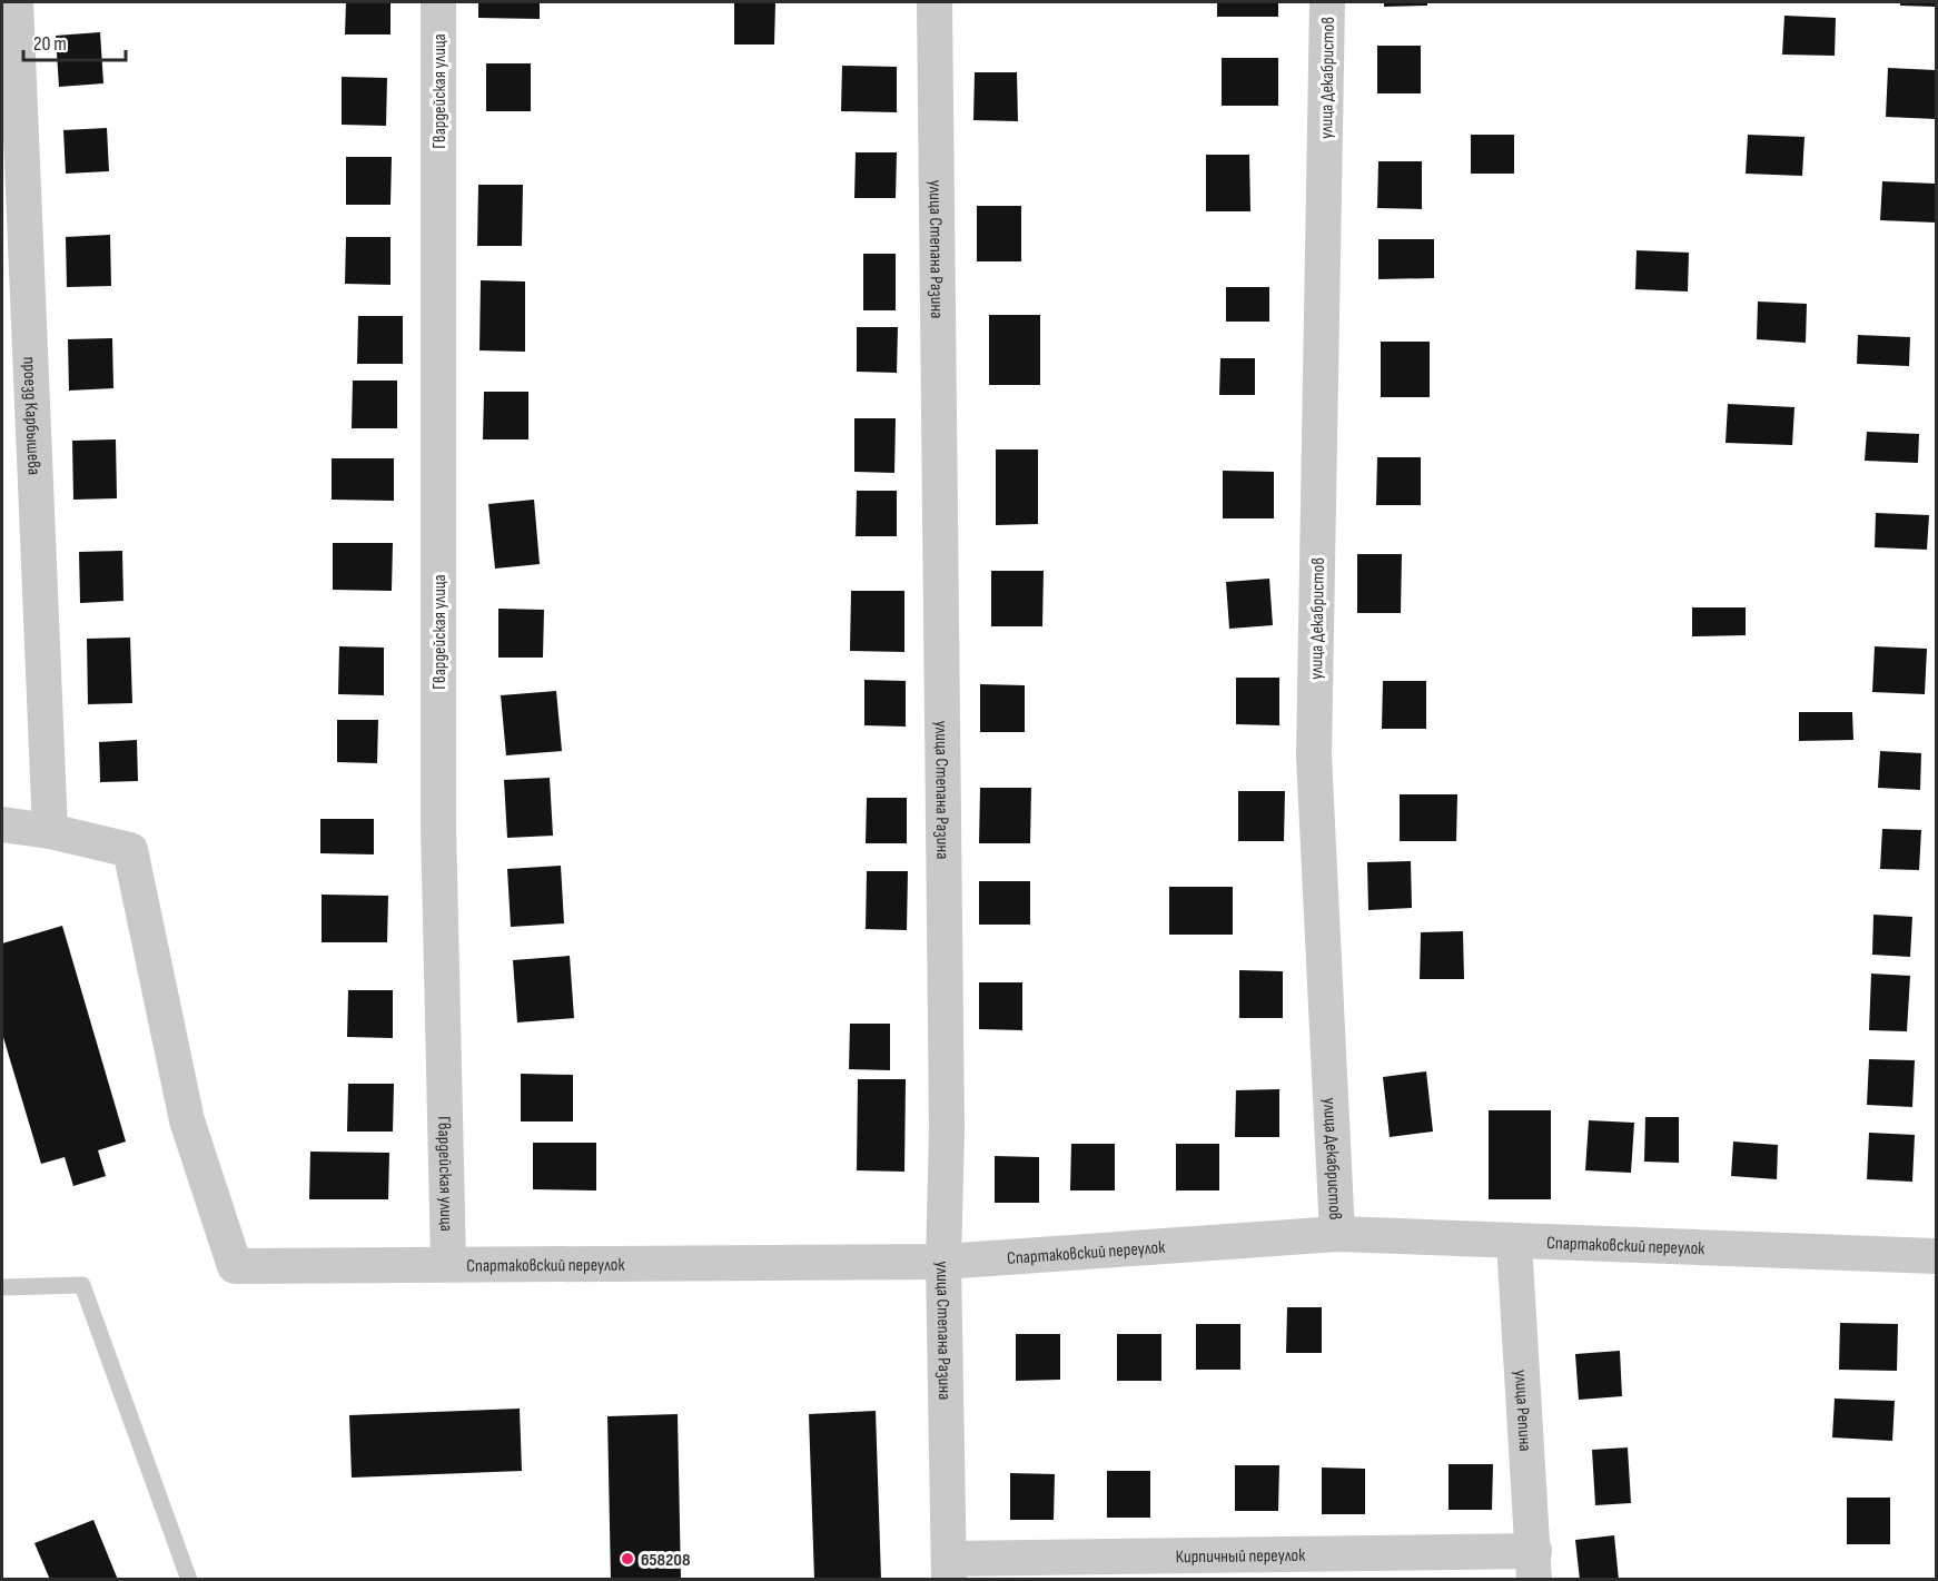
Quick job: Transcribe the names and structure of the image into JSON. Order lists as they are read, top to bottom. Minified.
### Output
{"streets":{"street":["улица Декабристов","Гвардейская улица","улица Степана Разина","проезд Карбышева","Спартаковский переулок","улица Репина","Кирпичный переулок"]},"crossings":[["улица Декабристов","Спартаковский переулок"],["Гвардейская улица","Спартаковский переулок"],["улица Степана Разина","Спартаковский переулок"],["улица Степана Разина","Кирпичный переулок"],["проезд Карбышева","Спартаковский переулок"],["Спартаковский переулок","улица Репина"],["улица Репина","Кирпичный переулок"]],"places":["658208"],"scale_bar":"20 m"}
